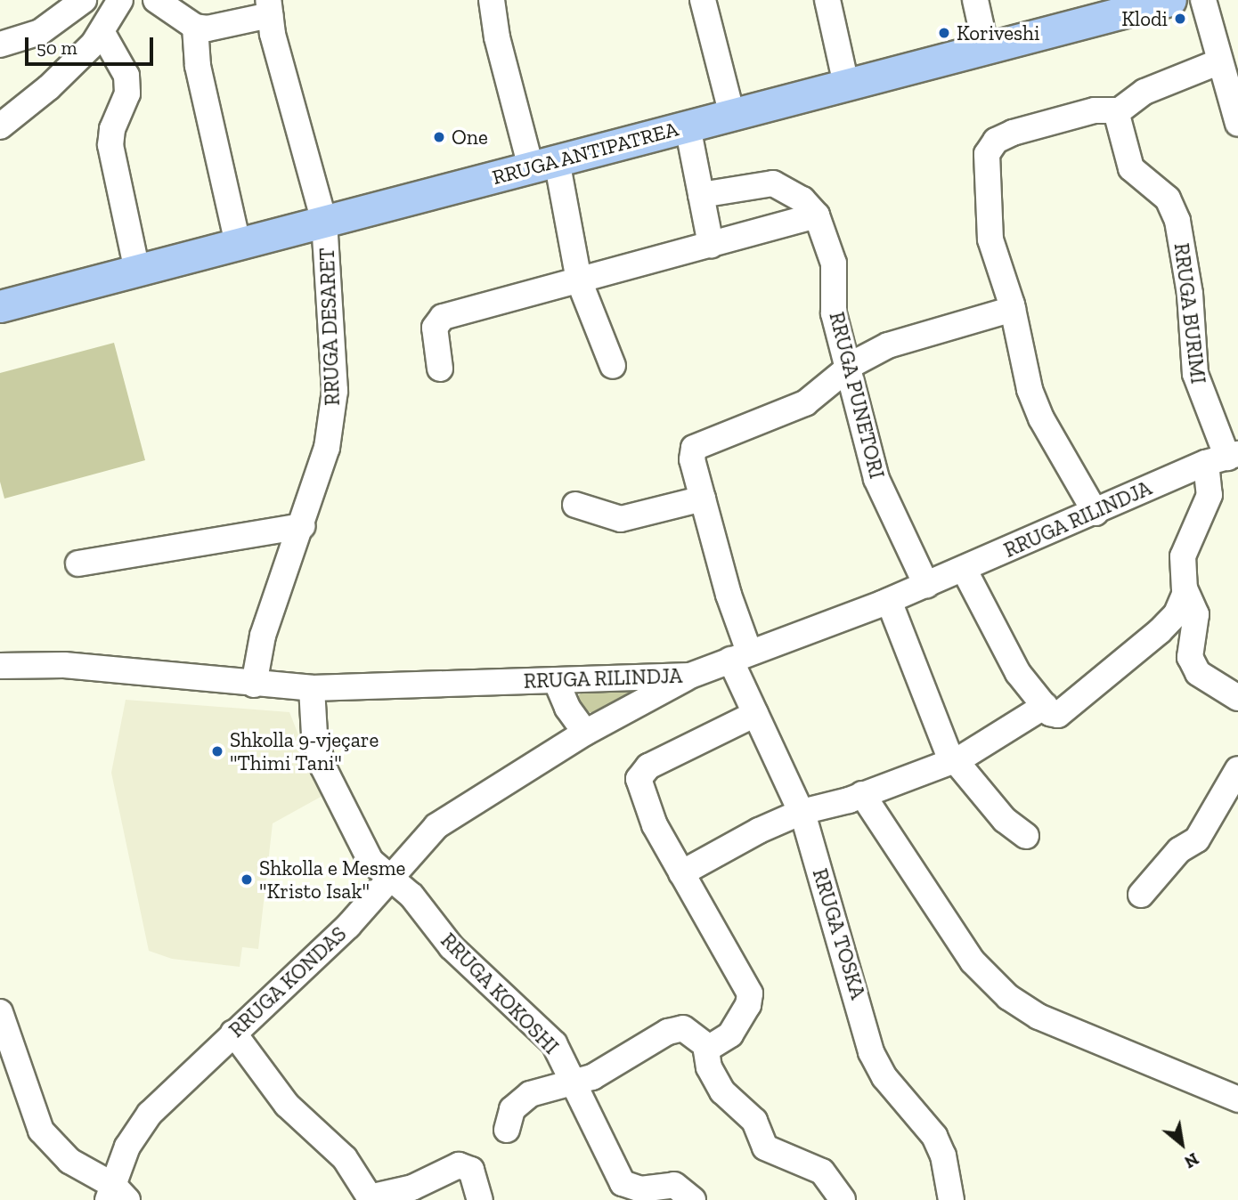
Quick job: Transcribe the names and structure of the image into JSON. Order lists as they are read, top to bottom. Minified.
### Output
{"streets":{"main road":["RRUGA ANTIPATREA"],"street":["RRUGA BURIMI","RRUGA DESARET","RRUGA PUNETORI","RRUGA RILINDJA","RRUGA TOSKA","RRUGA KONDAS","RRUGA KOKOSHI"]},"crossings":[["RRUGA ANTIPATREA","RRUGA DESARET"],["RRUGA BURIMI","RRUGA RILINDJA"],["RRUGA DESARET","RRUGA RILINDJA"],["RRUGA PUNETORI","RRUGA RILINDJA"],["RRUGA PUNETORI","RRUGA TOSKA"],["RRUGA RILINDJA","RRUGA TOSKA"],["RRUGA RILINDJA","RRUGA KONDAS"],["RRUGA RILINDJA","RRUGA KOKOSHI"],["RRUGA KONDAS","RRUGA KOKOSHI"]],"places":["Klodi","Koriveshi","One","Shkolla 9-vjeçare \"Thimi Tani\"","Shkolla e Mesme \"Kristo Isak\""],"scale_bar":"50 m","north":"bottom right"}
